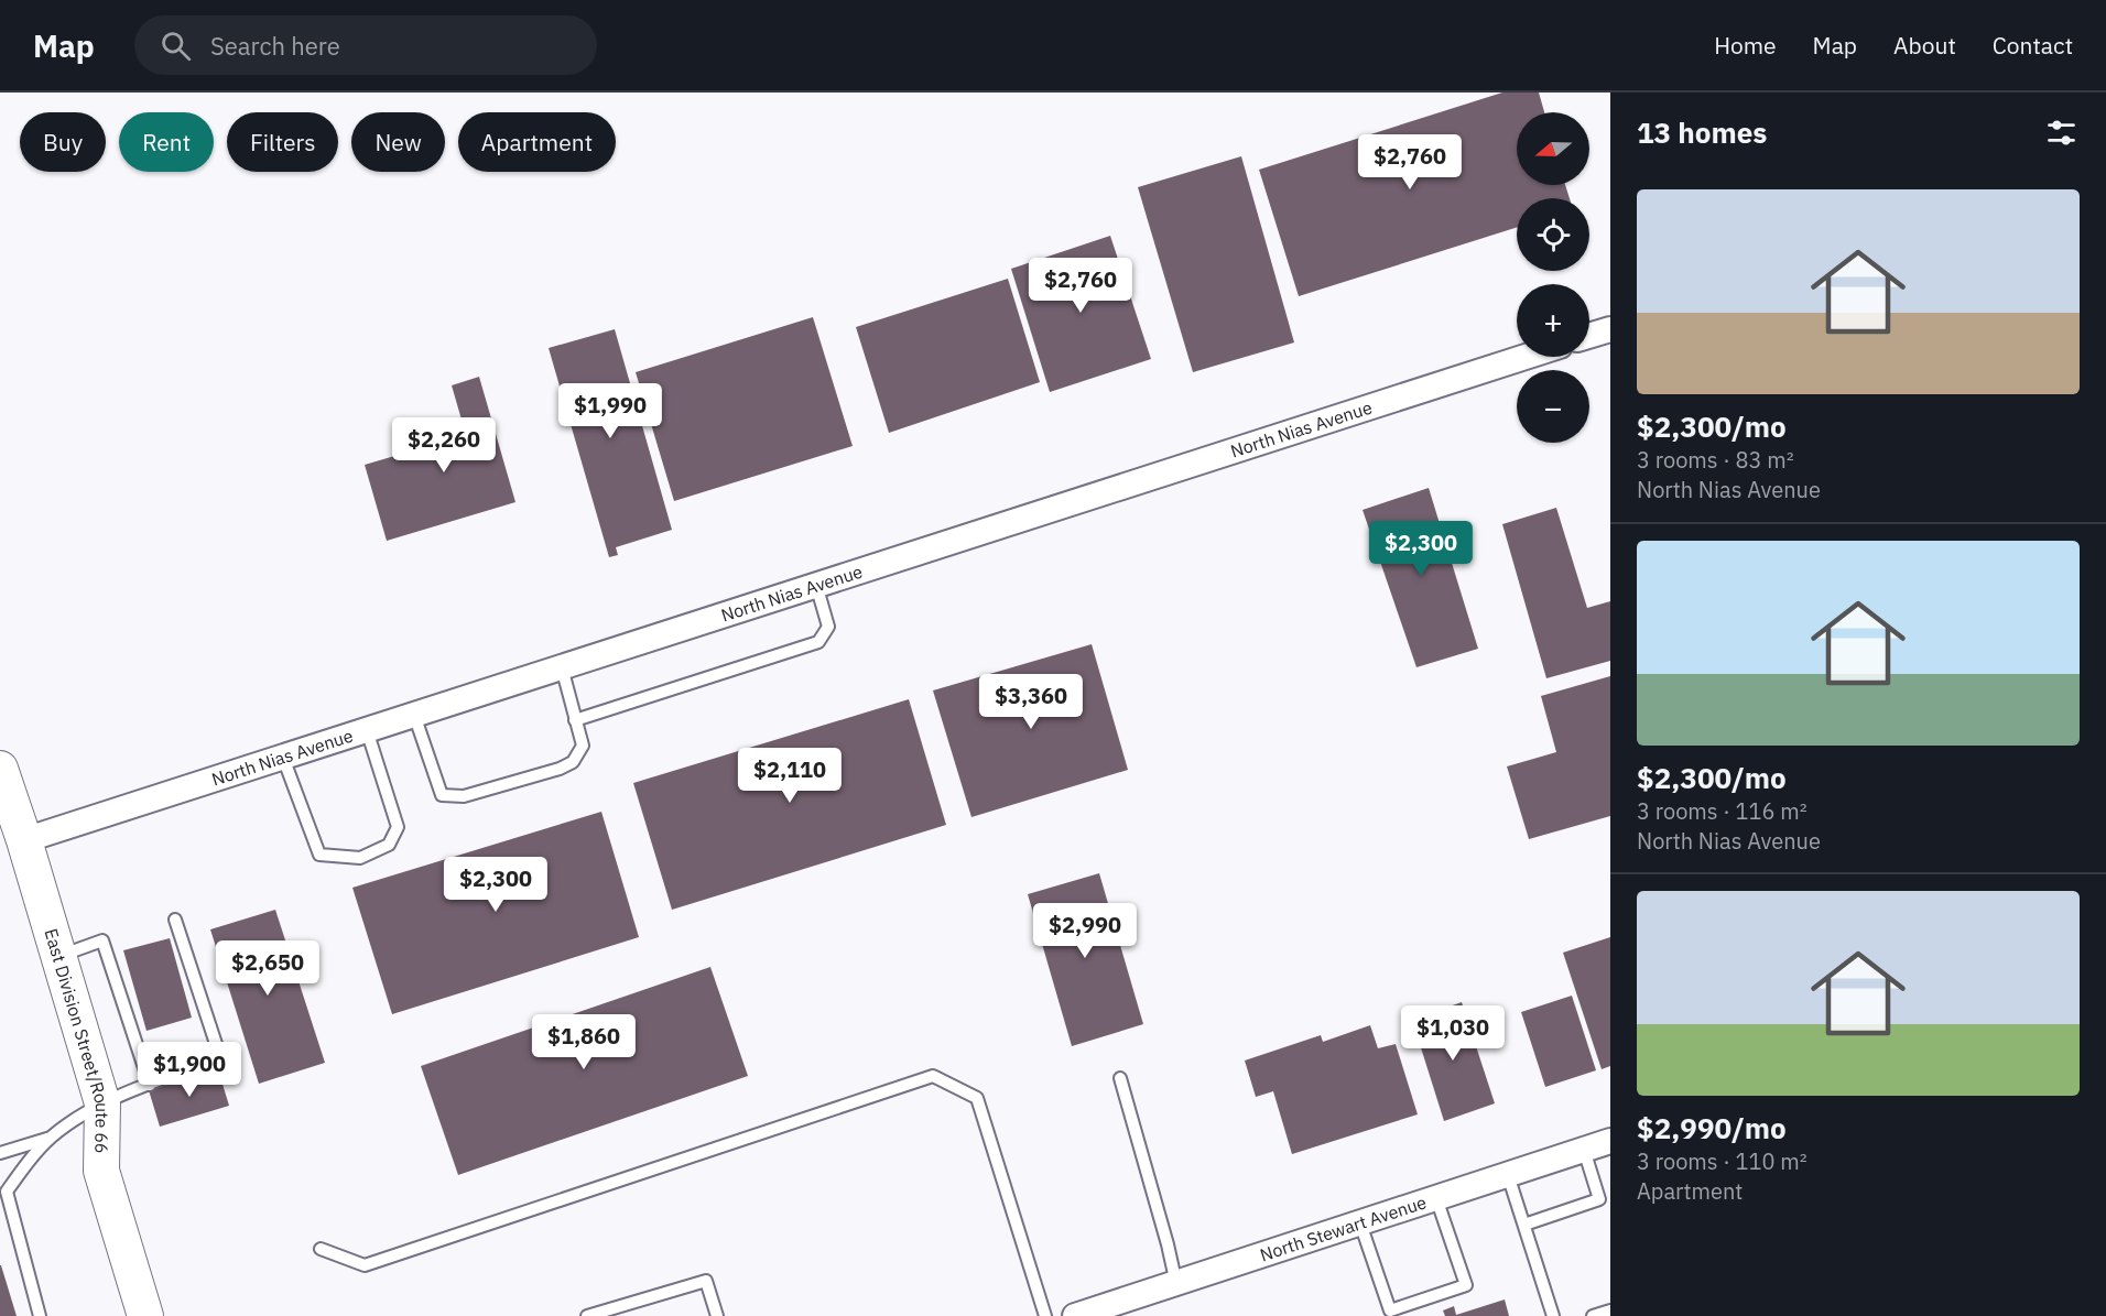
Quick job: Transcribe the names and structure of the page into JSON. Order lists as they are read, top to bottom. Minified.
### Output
{"streets":{"main road":["East Division Street/Route 66"],"street":["North Nias Avenue","North Stewart Avenue"]},"crossings":[["North Nias Avenue","East Division Street/Route 66"]],"north":"left","page":{"header":"Map","search":"Search here","nav":["Home","Map","About","Contact"],"heading":"13 homes","map_buttons":["+","−"],"chip":["Buy","Rent","Filters","New","Apartment"],"price":["$2,760","$2,760","$1,990","$2,260","$2,300","$3,360","$2,110","$2,300","$2,990","$2,650","$1,030","$1,860","$1,900"],"list":[{"name":"$2,300/mo","note":"3 rooms · 83 m² · North Nias Avenue"},{"name":"$2,300/mo","note":"3 rooms · 116 m² · North Nias Avenue"},{"name":"$2,990/mo","note":"3 rooms · 110 m² · Apartment"}]}}
